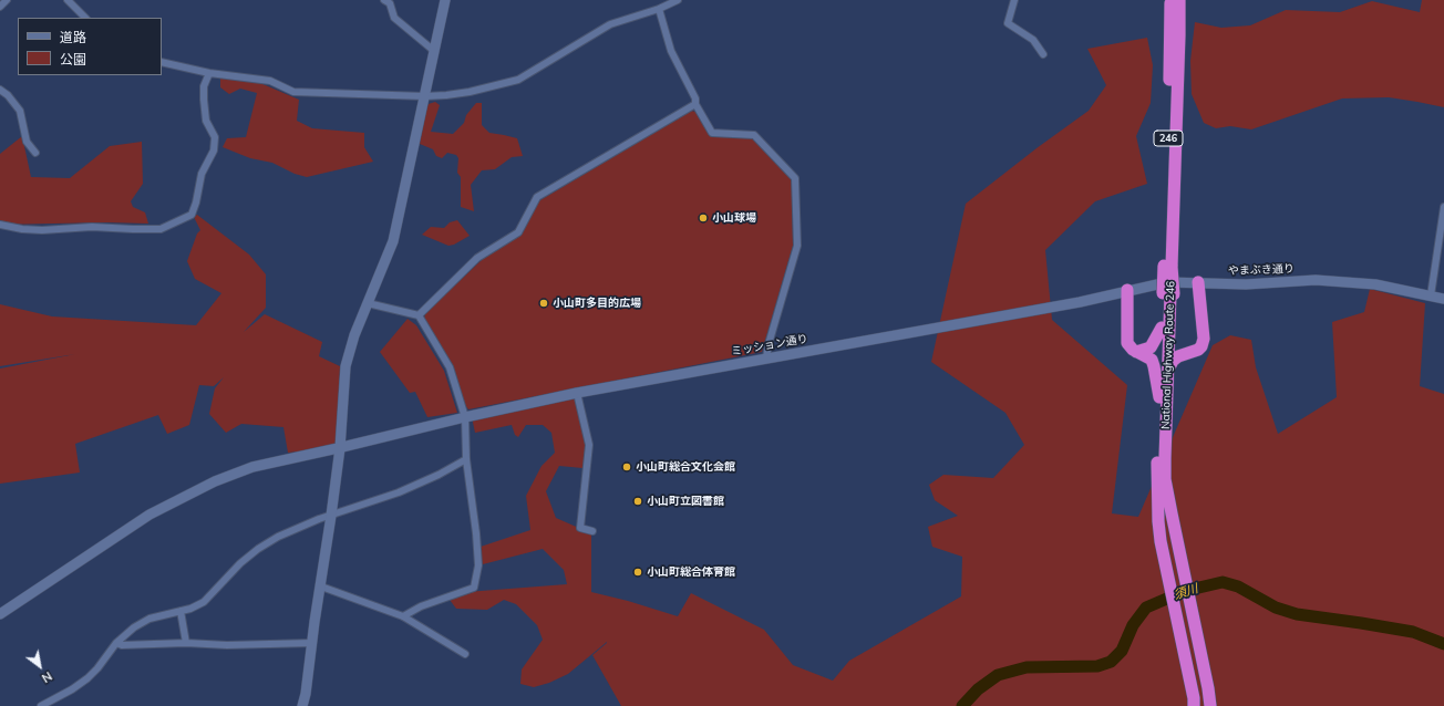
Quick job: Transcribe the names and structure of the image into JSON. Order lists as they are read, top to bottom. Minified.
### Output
{"streets":{"highway":["246","National Highway Route 246"],"street":["やまぶき通り","ミッション通り"]},"crossings":[["やまぶき通り","ミッション通り"]],"water":["須川"],"places":["小山球場","小山町多目的広場","小山町総合文化会館","小山町立図書館","小山町総合体育館"],"legend":["道路","公園"],"north":"bottom right"}
